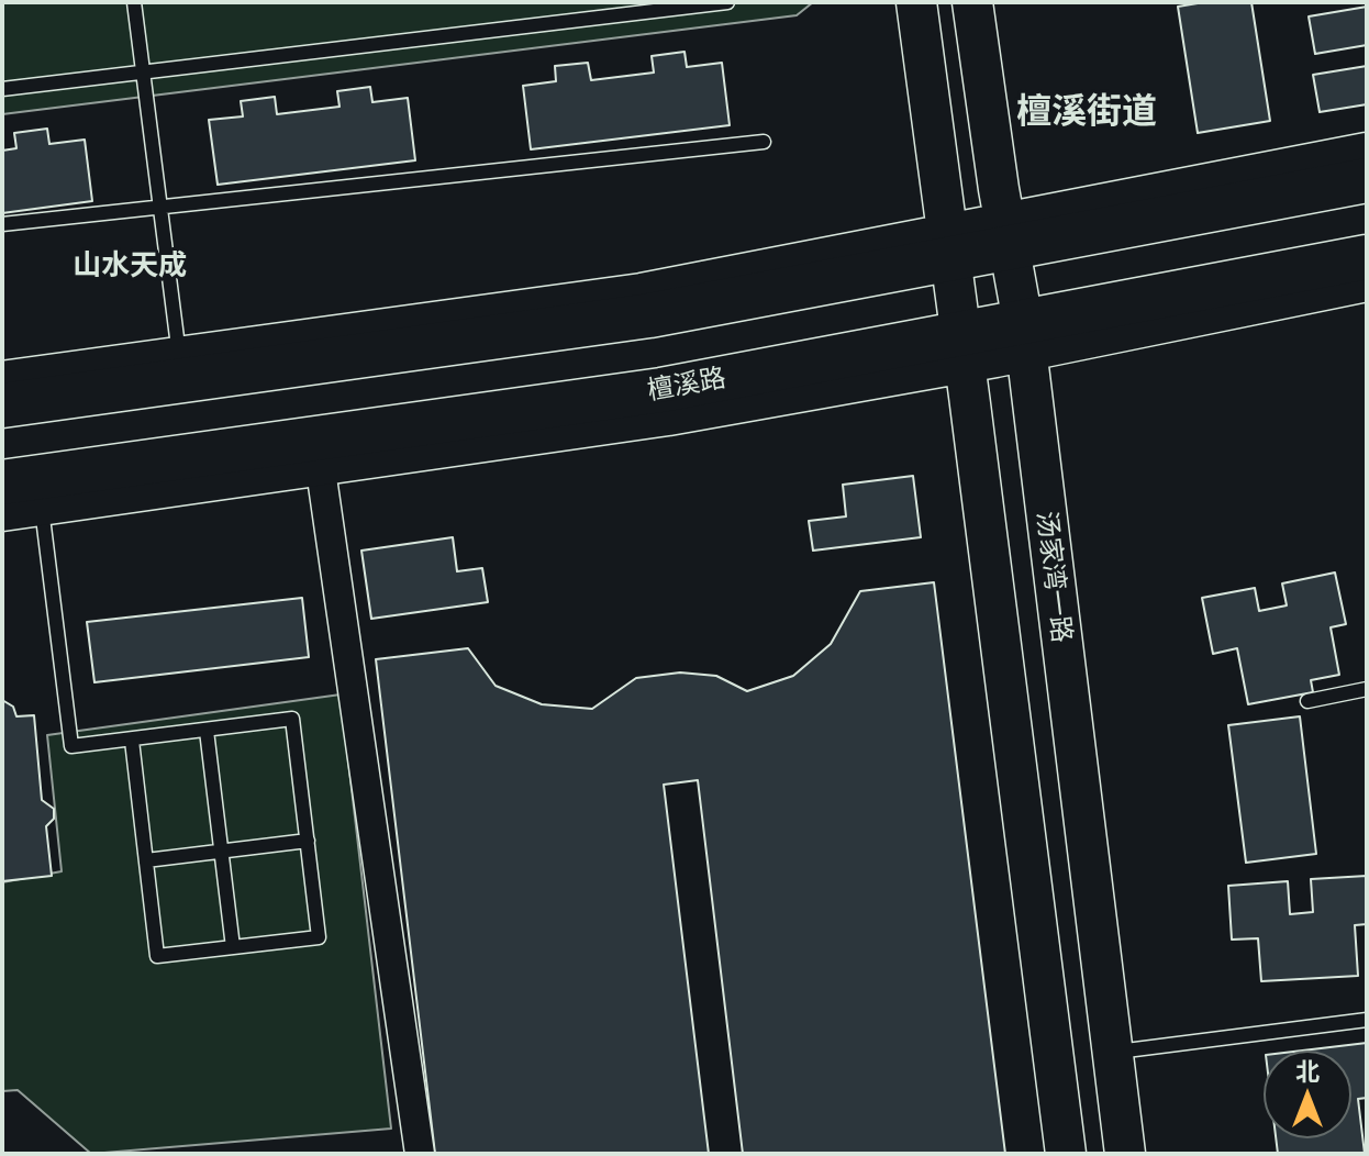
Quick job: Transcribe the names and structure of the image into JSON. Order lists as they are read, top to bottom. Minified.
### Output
{"streets":{"main road":["檀溪路"],"street":["汤家湾一路"]},"crossings":[["檀溪路","汤家湾一路"]],"districts":["檀溪街道","山水天成"],"north":"top"}
